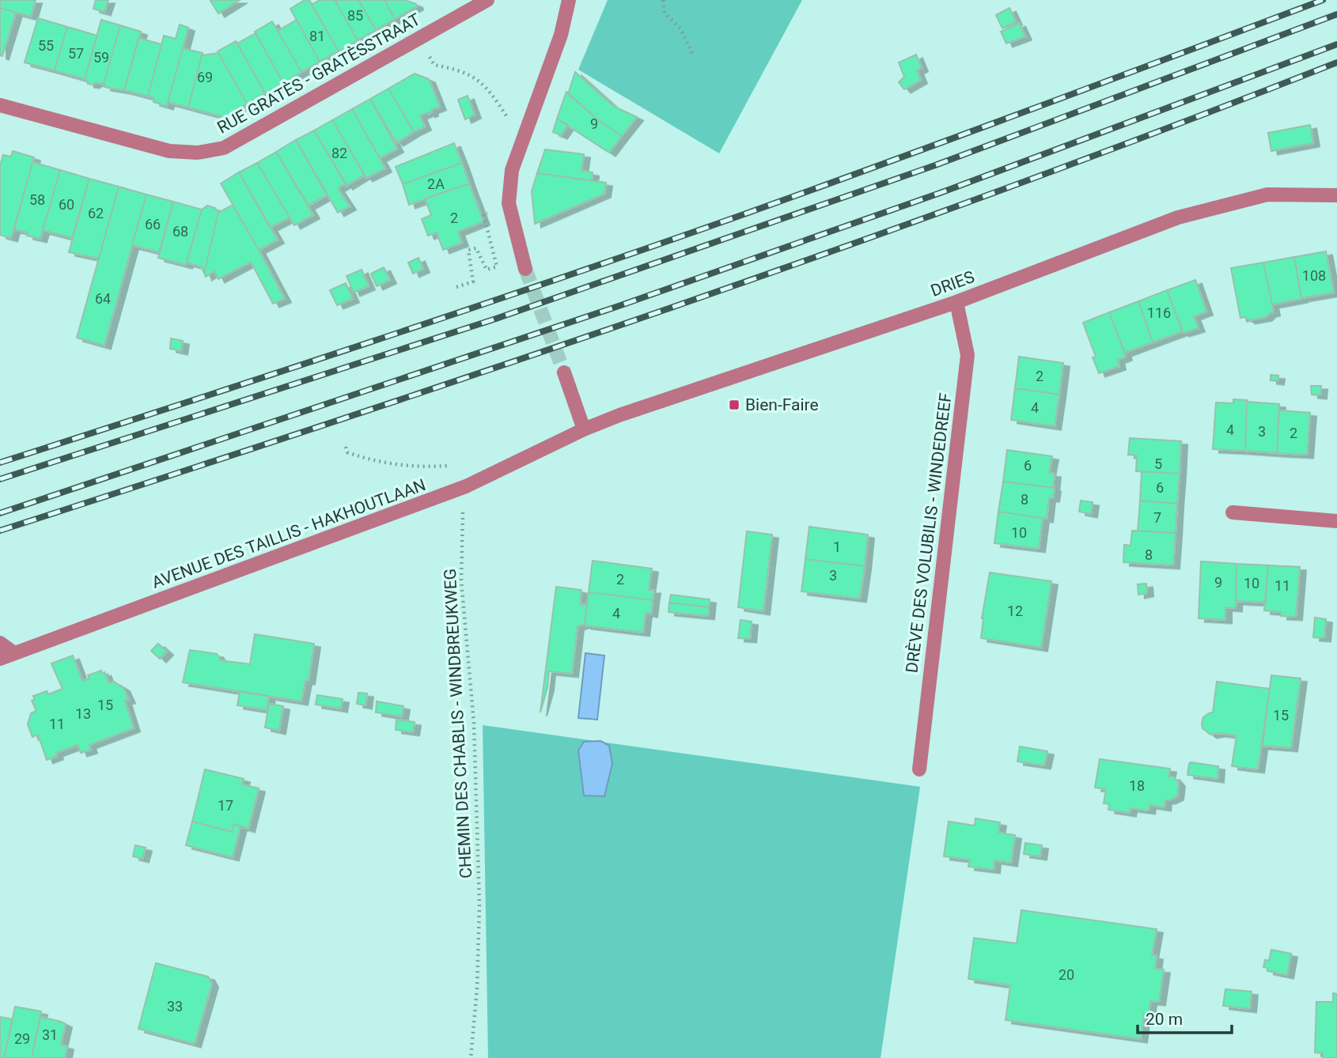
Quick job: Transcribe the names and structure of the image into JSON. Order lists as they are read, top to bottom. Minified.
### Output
{"streets":{"street":["RUE GRATÈS - GRATÈSSTRAAT","DRIES","DRÈVE DES VOLUBILIS - WINDEDREEF","AVENUE DES TAILLIS - HAKHOUTLAAN"],"path":["CHEMIN DES CHABLIS - WINDBREUKWEG"]},"crossings":[["DRIES","DRÈVE DES VOLUBILIS - WINDEDREEF"],["DRIES","AVENUE DES TAILLIS - HAKHOUTLAAN"],["AVENUE DES TAILLIS - HAKHOUTLAAN","CHEMIN DES CHABLIS - WINDBREUKWEG"]],"places":{"transit":["Bien-Faire"]},"house_numbers":["85","81","55","57","59","69","9","82","2A","58","60","62","2","66","68","108","64","116","2","4","4","3","2","5","6","6","8","7","10","1","8","3","2","9","10","11","12","4","15","13","15","11","18","17","20","33","31","29"],"scale_bar":"20 m"}
